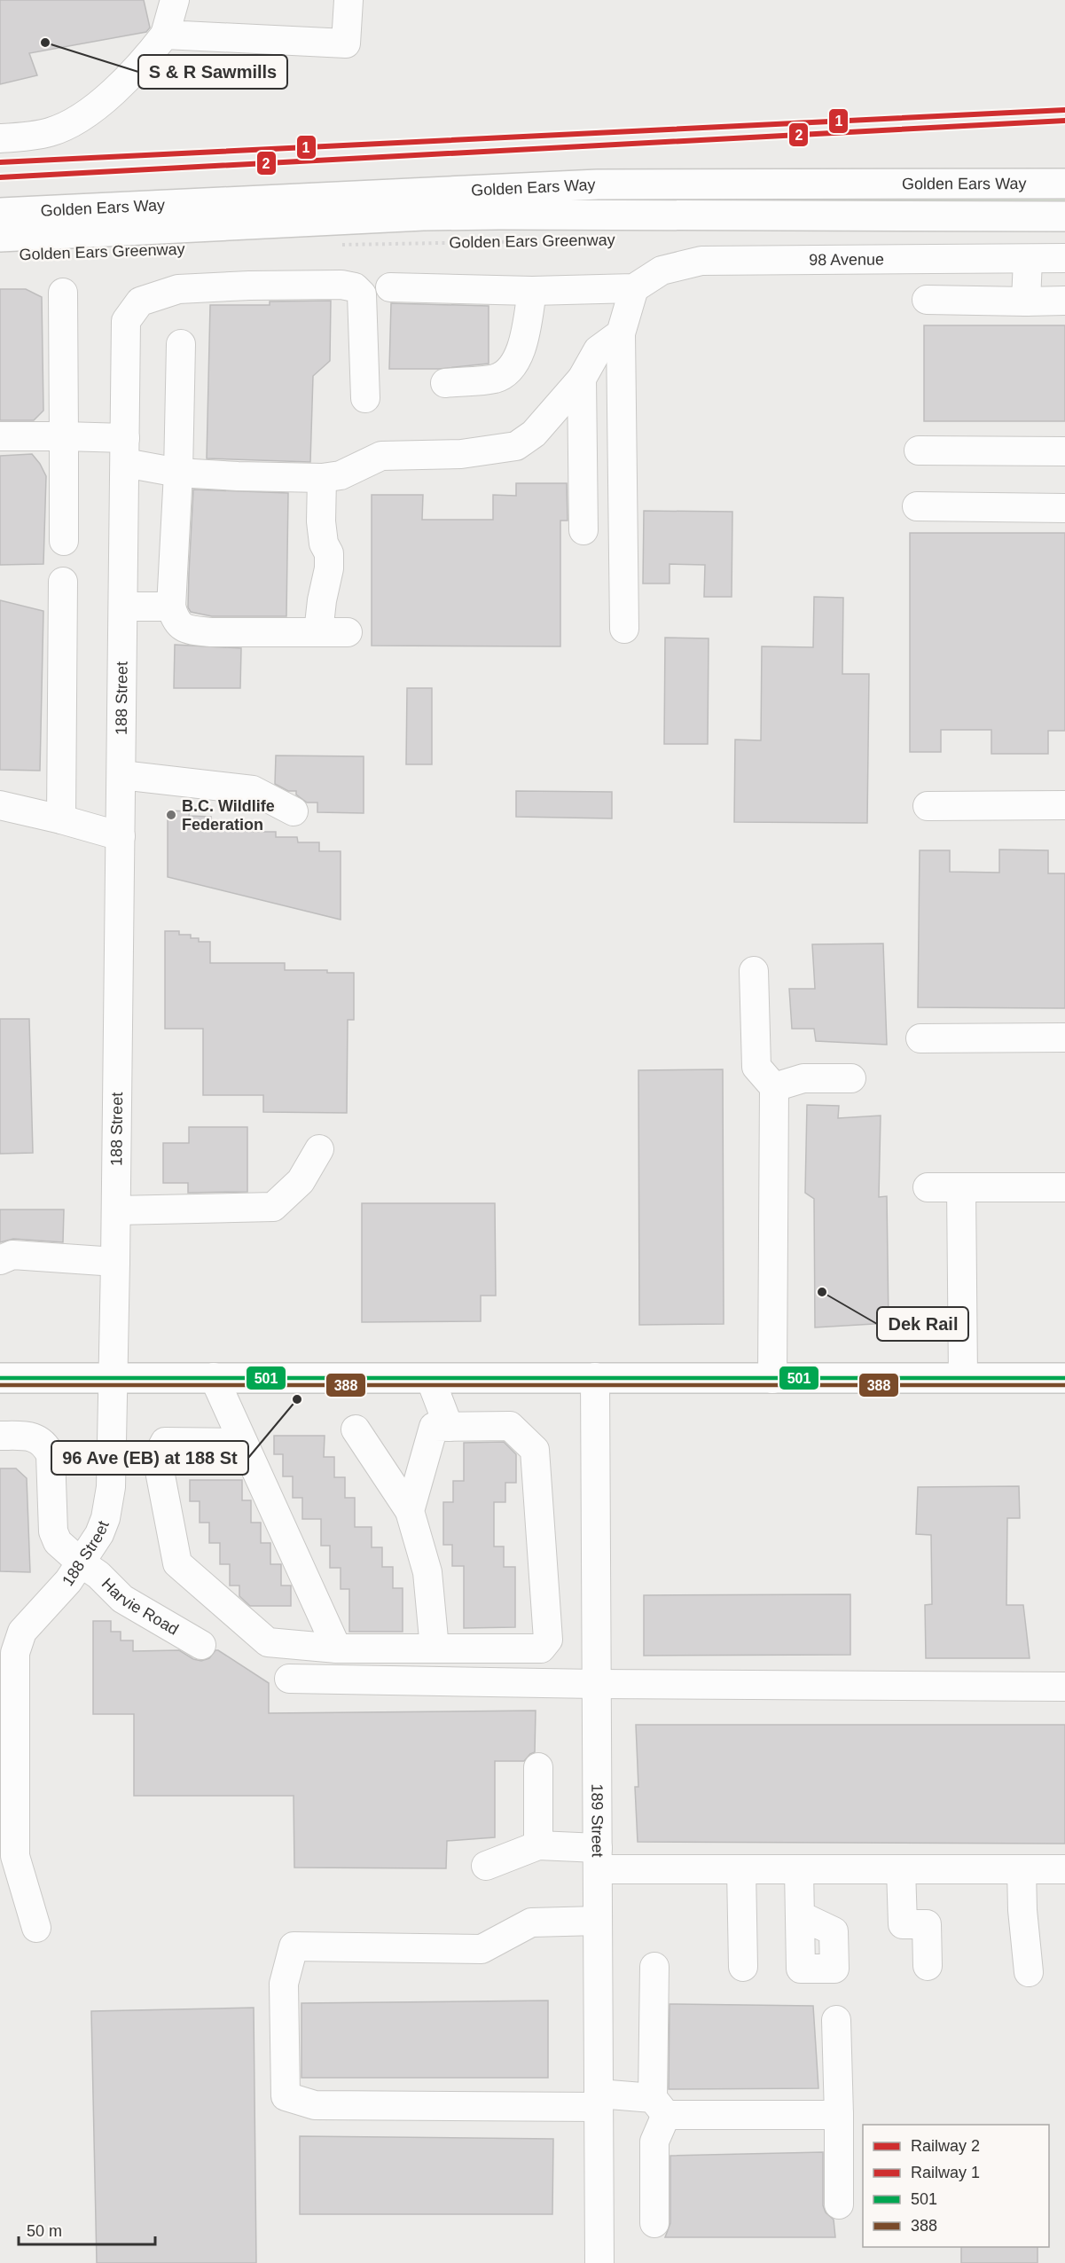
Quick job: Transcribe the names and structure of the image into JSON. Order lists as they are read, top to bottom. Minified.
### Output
{"streets":{"main road":["Golden Ears Way"],"street":["98 Avenue","188 Street","Harvie Road","189 Street"],"path":["Golden Ears Greenway"]},"crossings":[["188 Street","Harvie Road"]],"places":["S & R Sawmills","B.C. Wildlife Federation","Dek Rail","96 Ave (EB) at 188 St"],"lines":["rail line 1","rail line 2","transit line 501","transit line 388"],"legend":["Railway 2","Railway 1","501","388"],"scale_bar":"50 m"}
